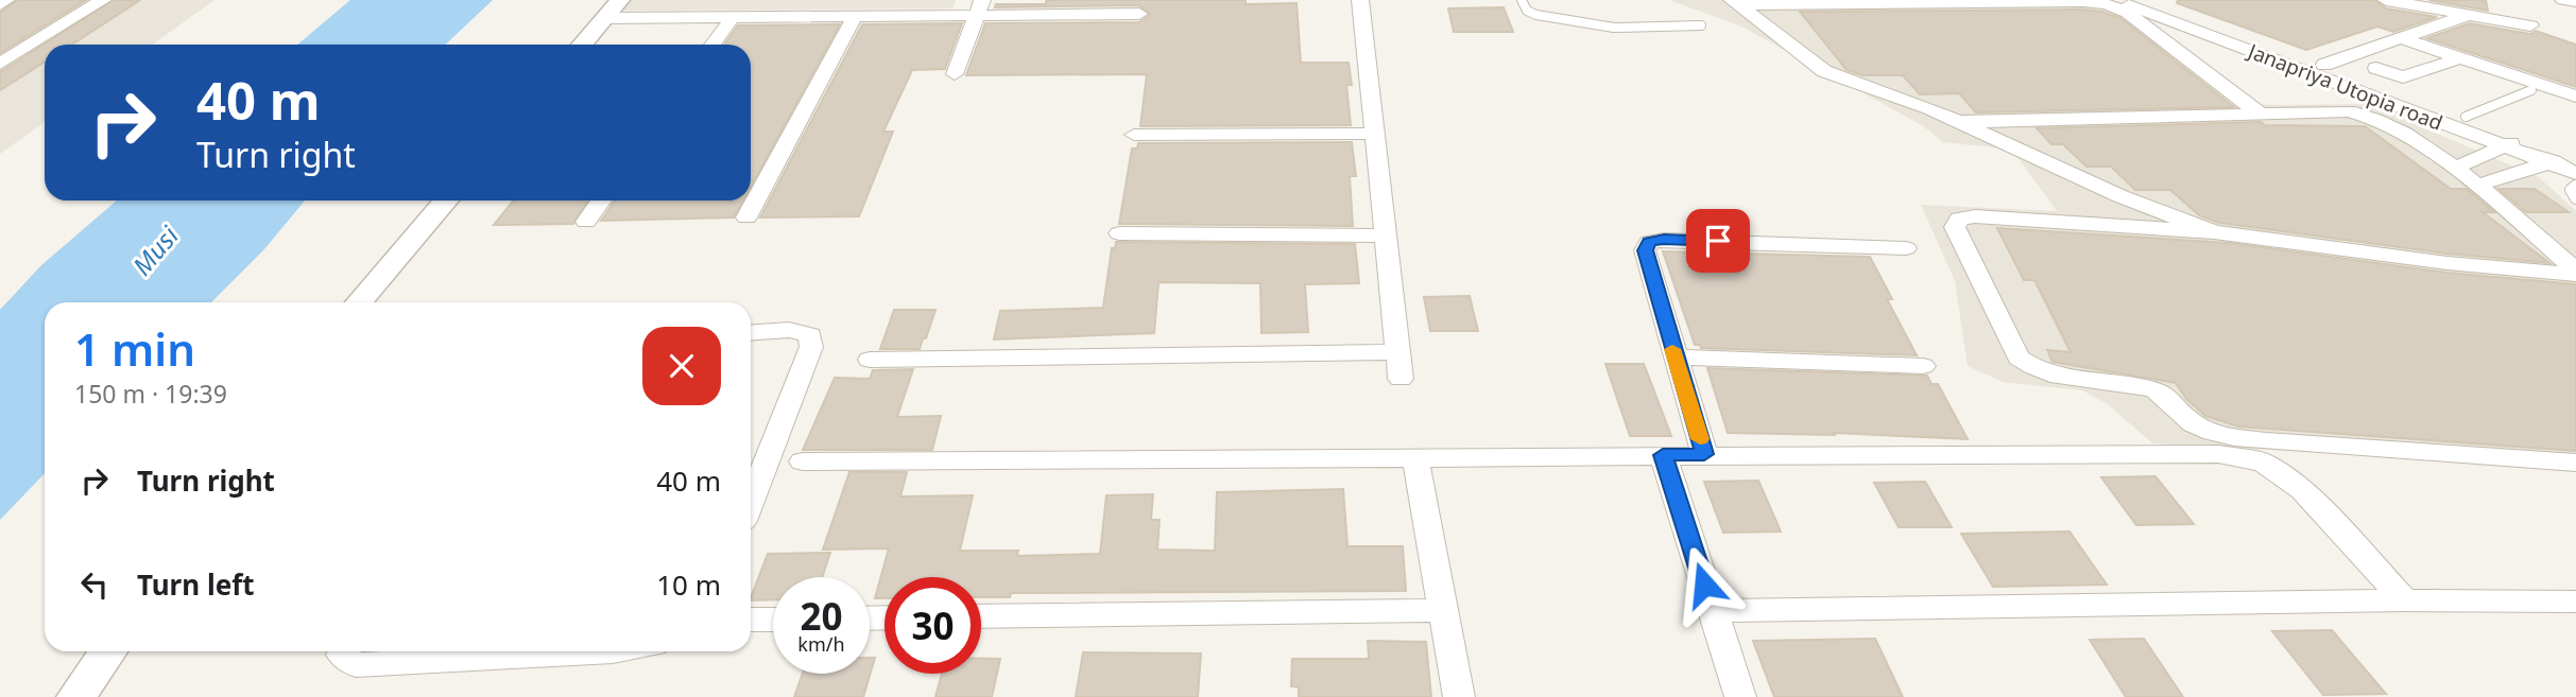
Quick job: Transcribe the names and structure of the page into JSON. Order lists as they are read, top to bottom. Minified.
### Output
{"streets":{"street":["Janapriya Utopia road"]},"water":["Musi"],"page":{"turn":["40 m","Turn right"],"heading":["1 min","150 m · 19:39"],"list":[{"name":"Turn right","value":"40 m"},{"name":"Turn left","value":"10 m"}],"speed":"20 km/h","limit":"30"}}
